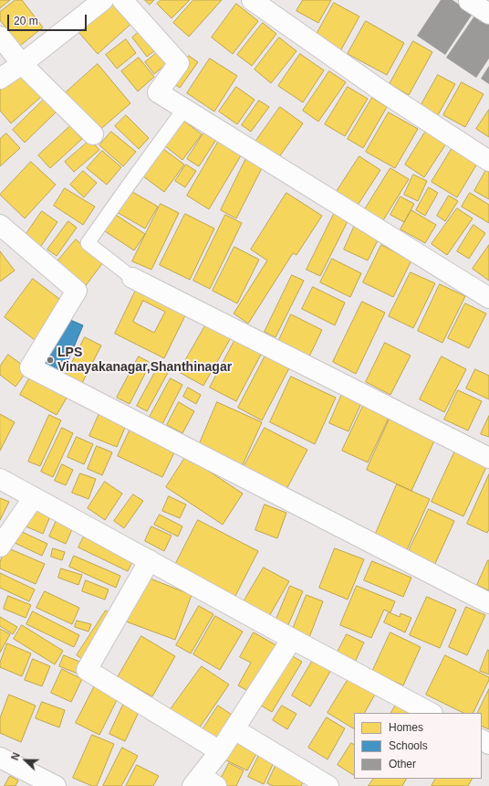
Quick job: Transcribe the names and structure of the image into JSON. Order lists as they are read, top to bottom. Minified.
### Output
{"places":["LPS Vinayakanagar,Shanthinagar"],"legend":["Homes","Schools","Other"],"scale_bar":"20 m","north":"left"}
